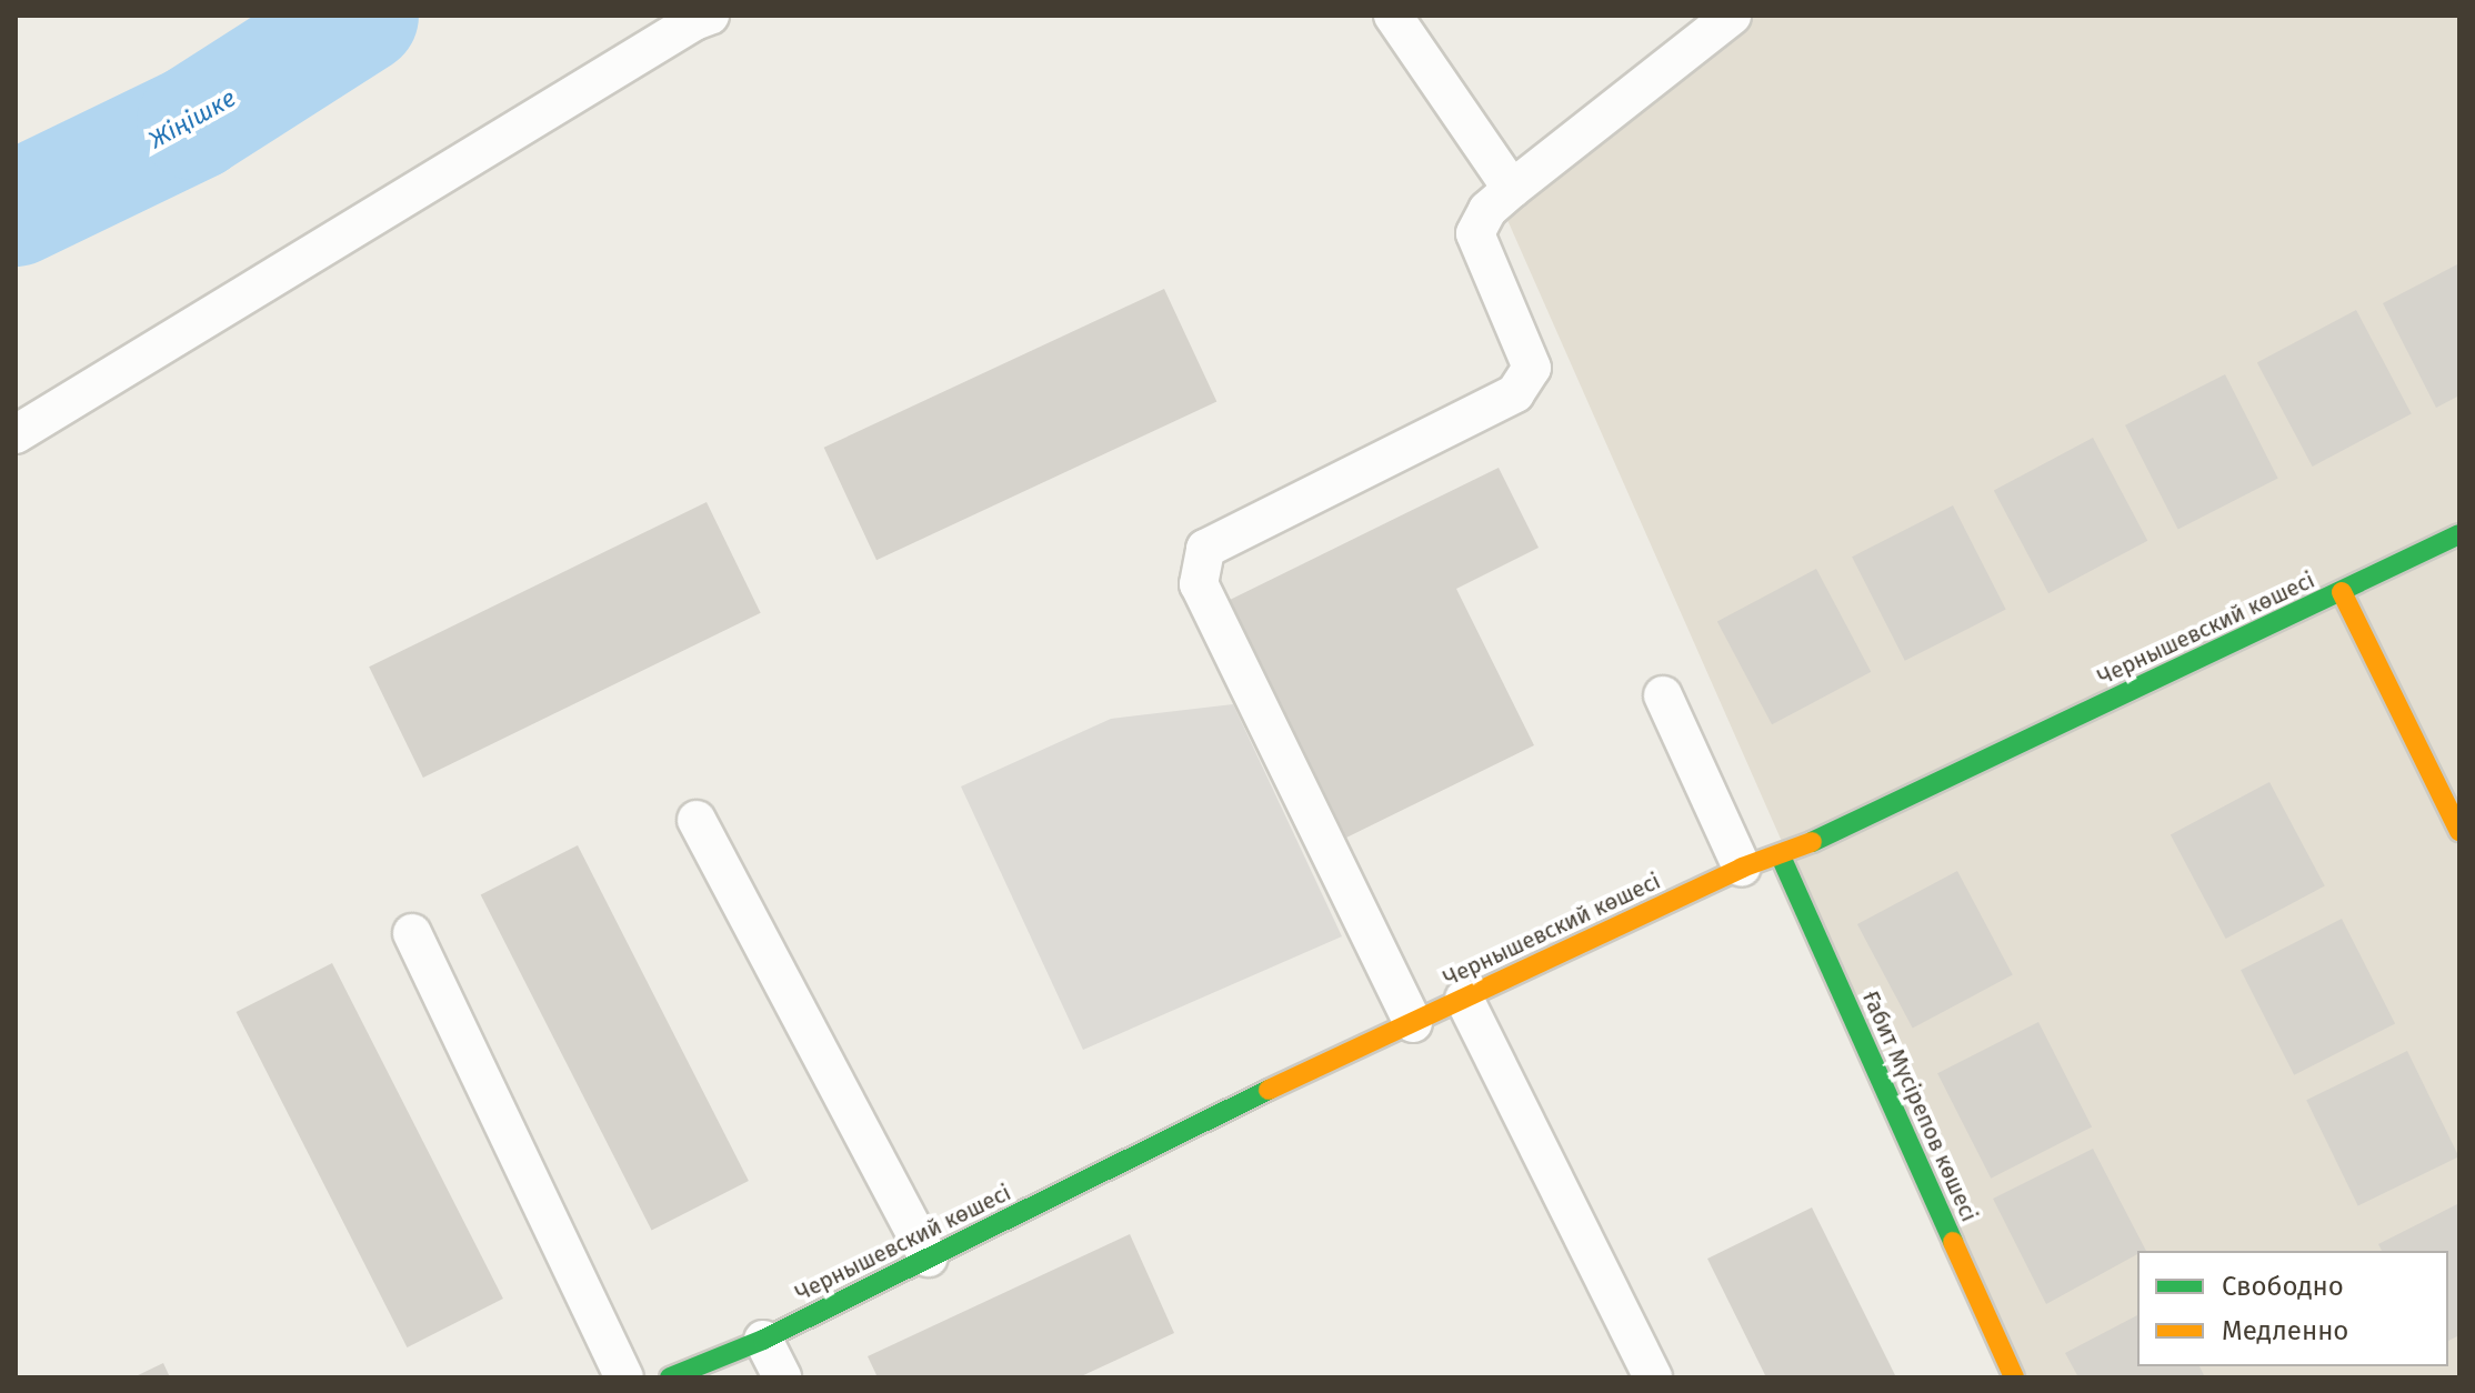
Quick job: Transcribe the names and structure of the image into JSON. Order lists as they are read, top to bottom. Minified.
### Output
{"streets":{"street":["Чернышевский көшесі","Ғабит Мүсірепов көшесі"]},"crossings":[["Чернышевский көшесі","Ғабит Мүсірепов көшесі"]],"water":["Жіңішке"],"legend":["Свободно","Медленно"]}
